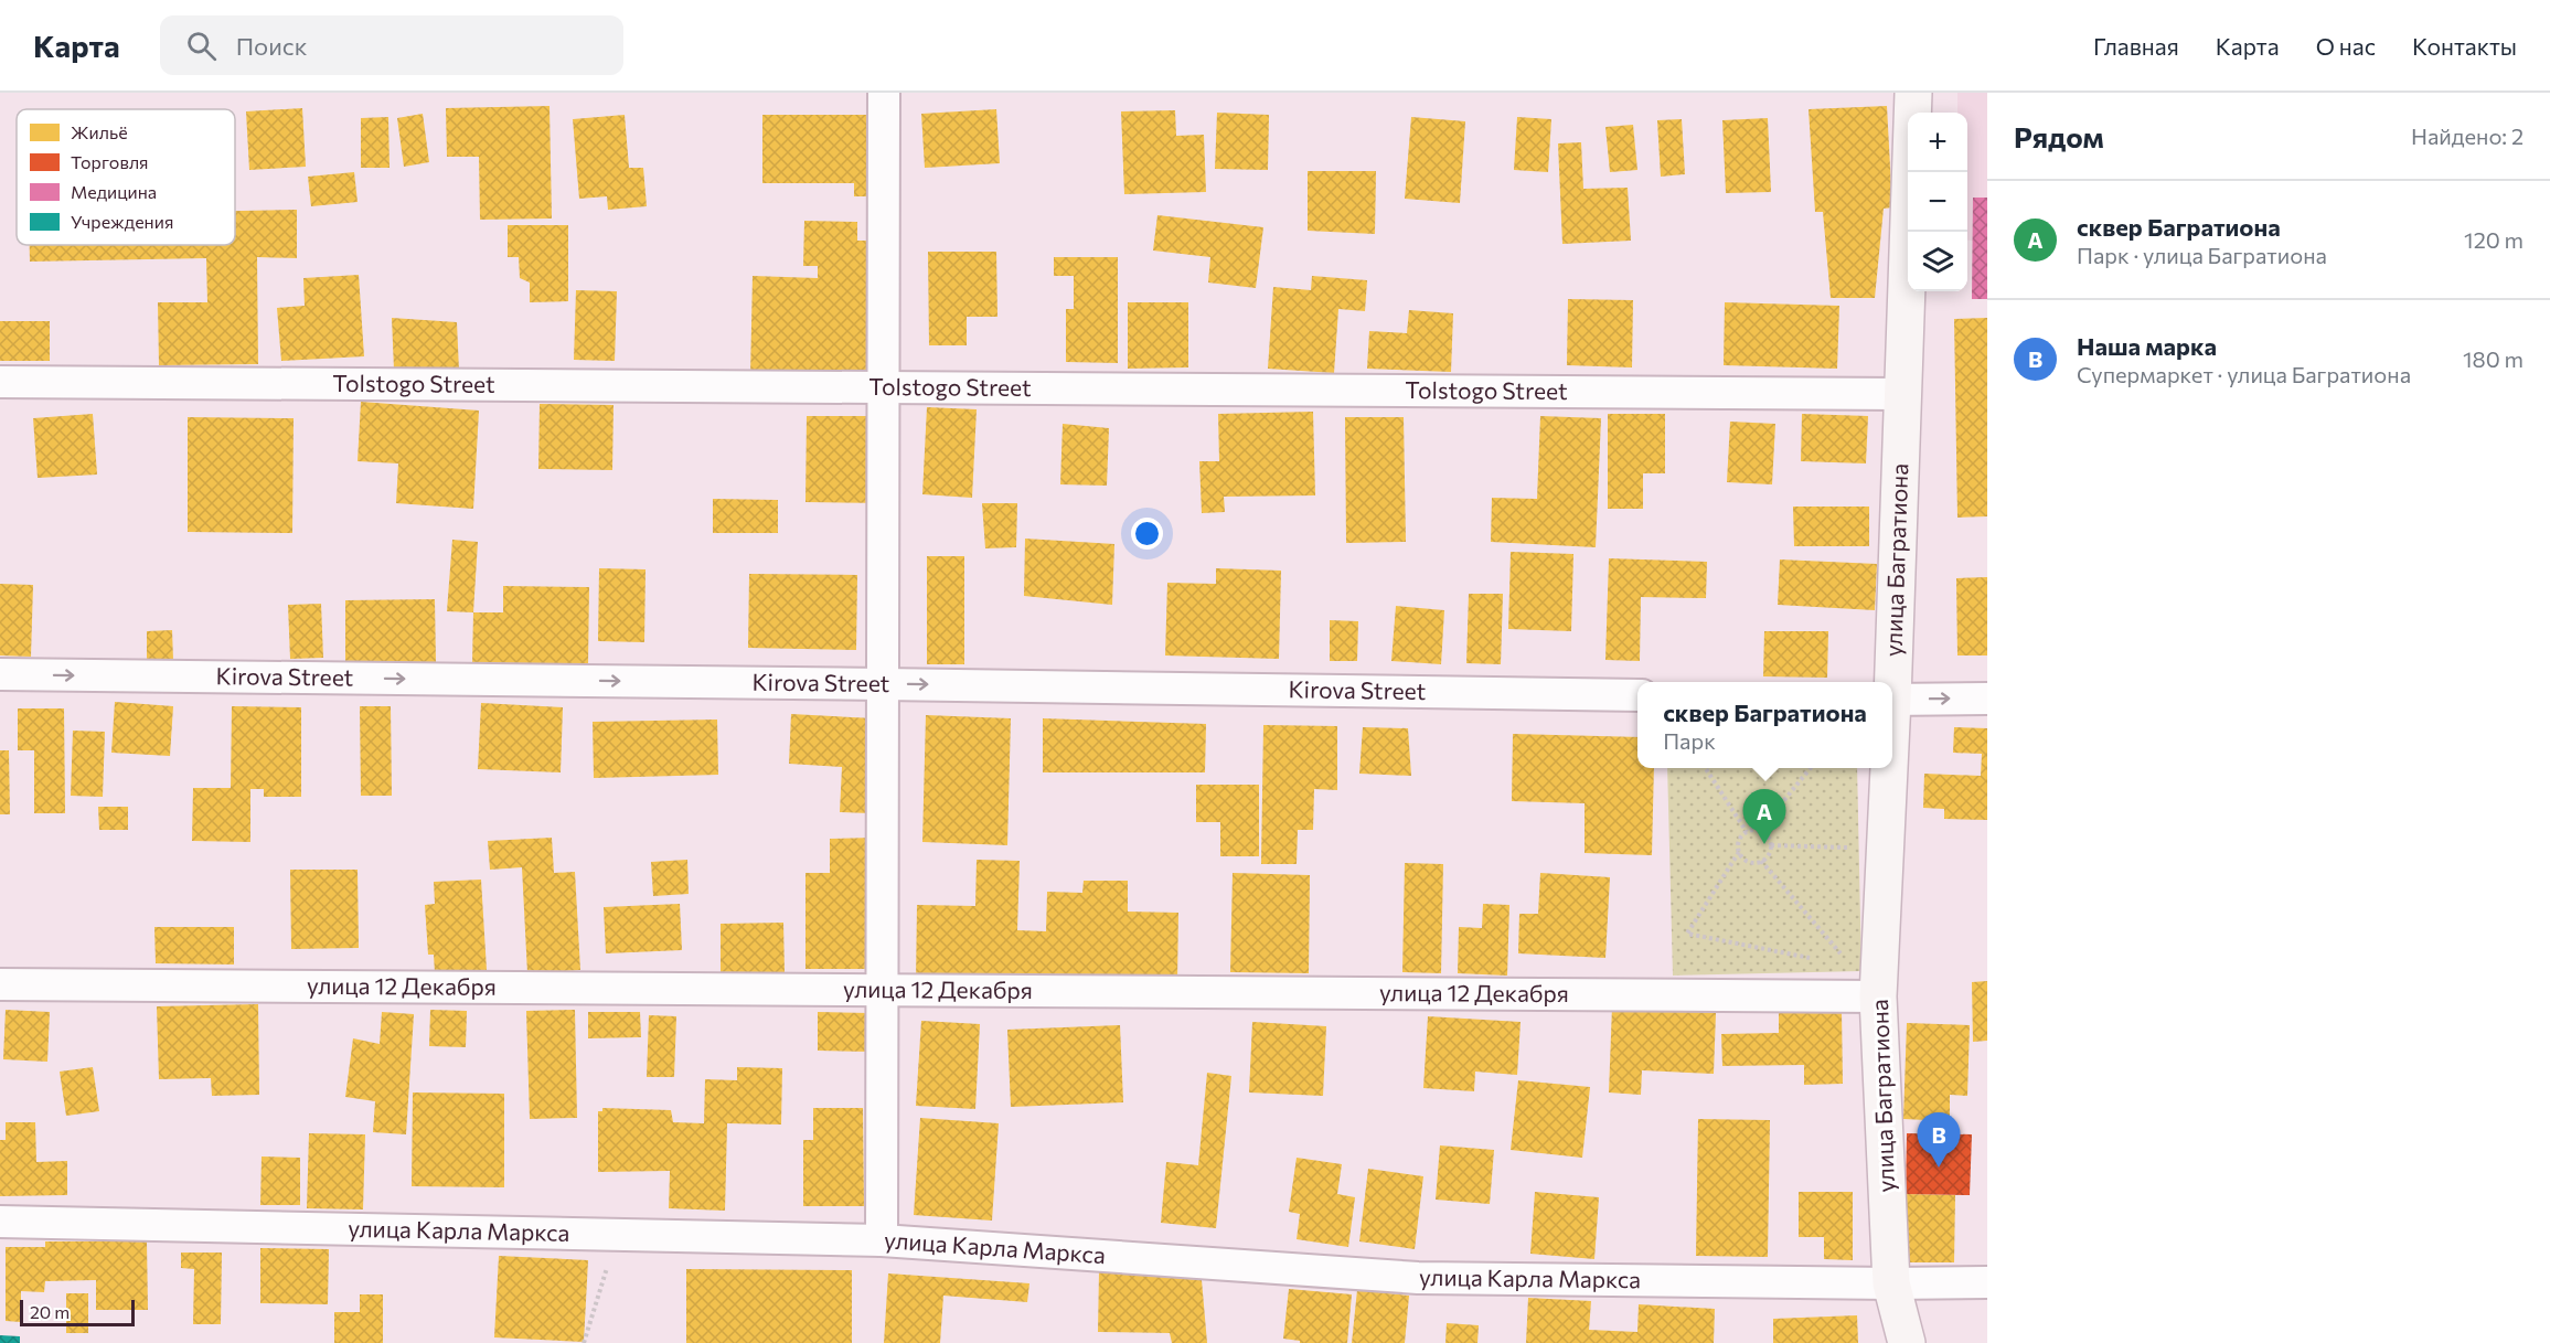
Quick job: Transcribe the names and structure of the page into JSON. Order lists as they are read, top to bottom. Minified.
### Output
{"streets":{"main road":["улица Багратиона"],"street":["Tolstogo Street","Kirova Street","улица 12 Декабря","улица Карла Маркса"]},"crossings":[["Tolstogo Street","улица Багратиона"],["улица Багратиона","улица 12 Декабря"],["улица Багратиона","улица Карла Маркса"]],"one_way":["Kirova Street"],"legend":["Жильё","Торговля","Медицина","Учреждения"],"scale_bar":"20 m","page":{"header":"Карта","search":"Поиск","nav":["Главная","Карта","О нас","Контакты"],"heading":["Рядом","Найдено: 2"],"map_buttons":["+","−"],"list":[{"mark":"A","name":"сквер Багратиона","note":"Парк · улица Багратиона","value":"120 m"},{"mark":"B","name":"Наша марка","note":"Супермаркет · улица Багратиона","value":"180 m"}],"popup":["сквер Багратиона","Парк"],"pins":["A","B"],"scale":"20 m"}}
